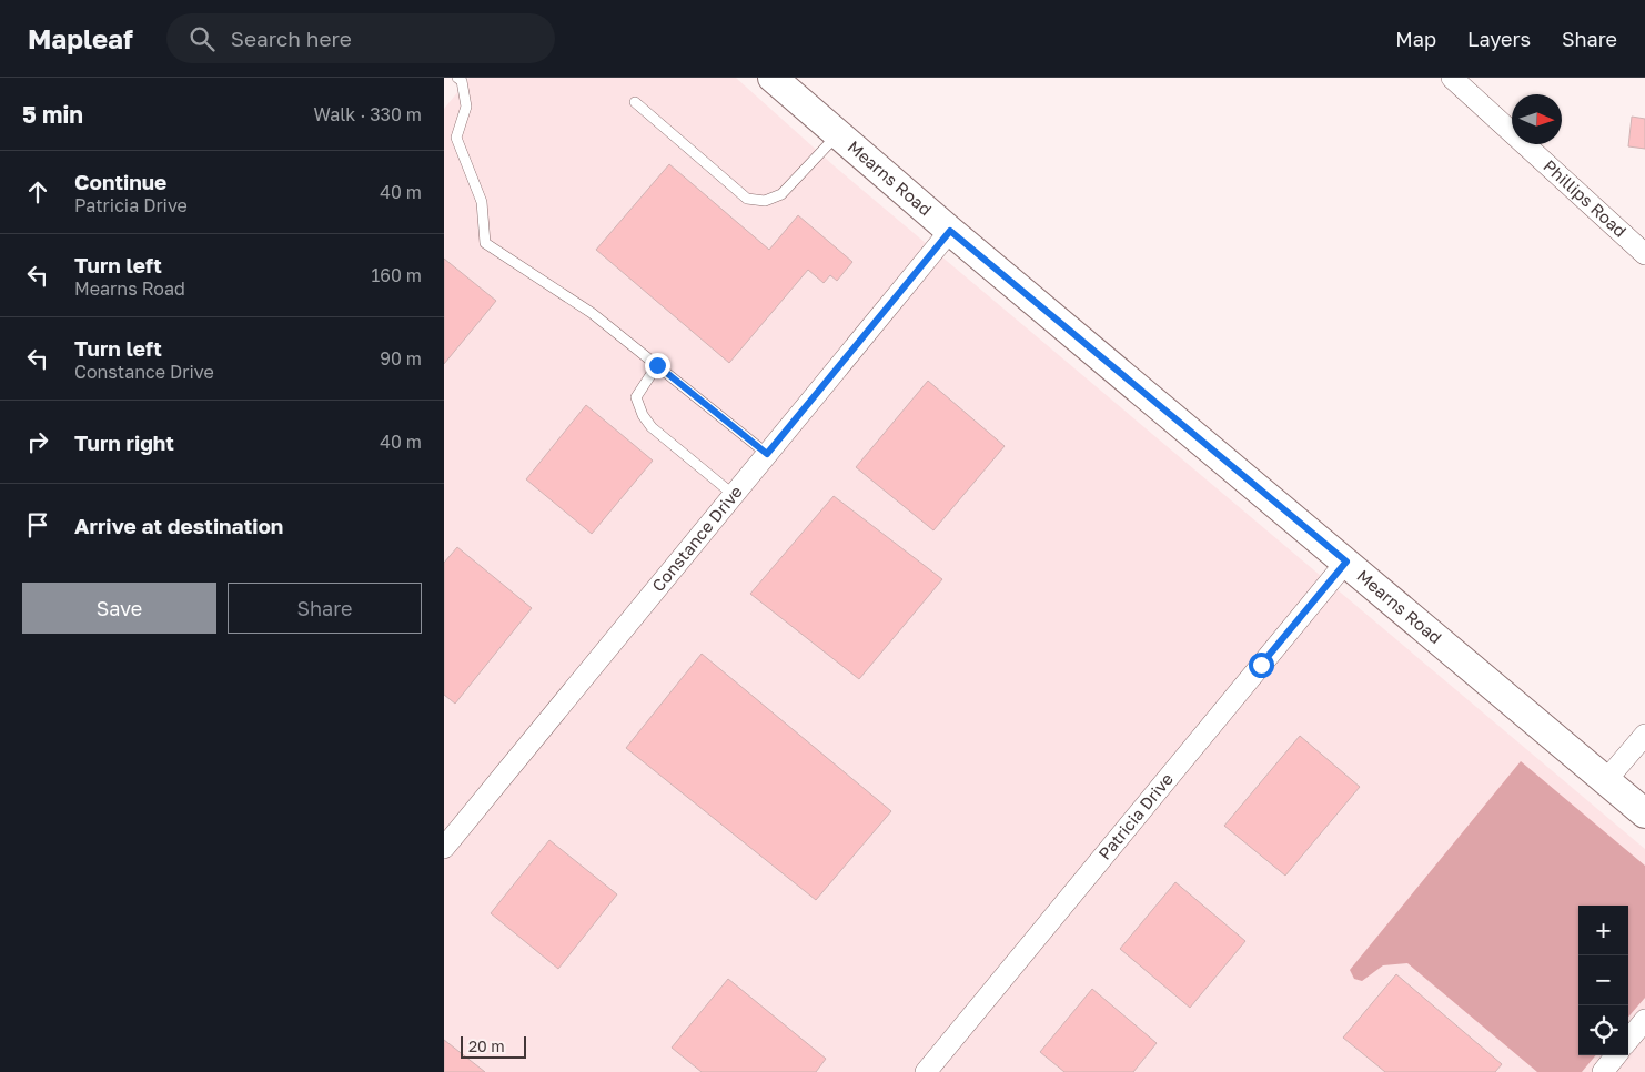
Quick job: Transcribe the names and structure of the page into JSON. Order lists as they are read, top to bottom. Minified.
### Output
{"streets":{"street":["Mearns Road","Phillips Road","Constance Drive","Patricia Drive"]},"crossings":[["Mearns Road","Constance Drive"],["Mearns Road","Patricia Drive"]],"scale_bar":"20 m","north":"right","page":{"header":"Mapleaf","search":"Search here","nav":["Map","Layers","Share"],"heading":["5 min","Walk · 330 m"],"list":[["Continue","Patricia Drive","40 m"],["Turn left","Mearns Road","160 m"],["Turn left","Constance Drive","90 m"],["Turn right","40 m"],"Arrive at destination"],"buttons":["Save","Share"],"map_buttons":["+","−"],"scale":"20 m"}}
